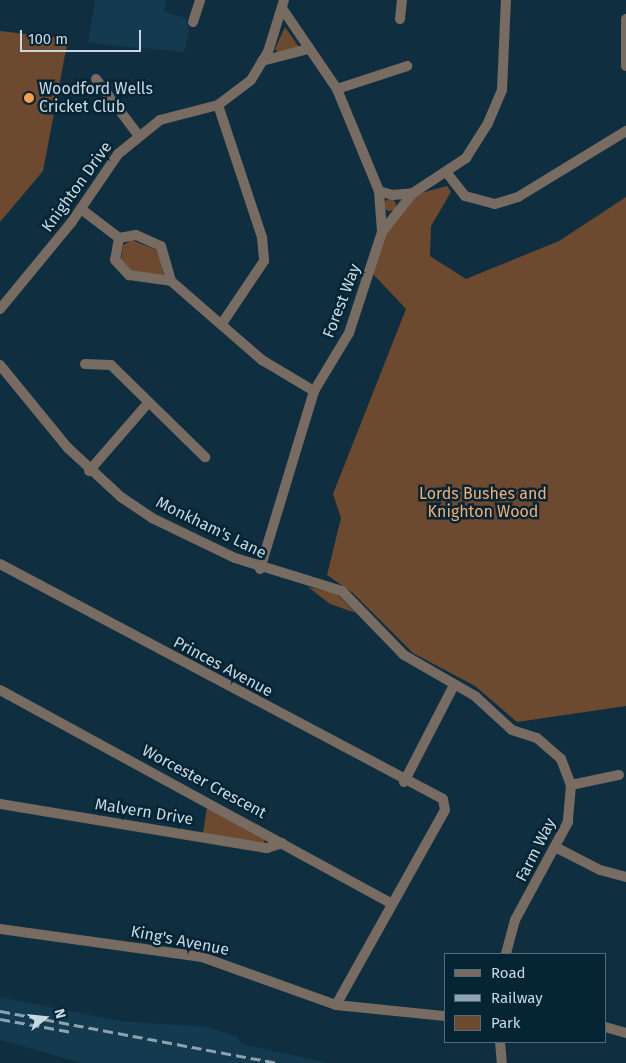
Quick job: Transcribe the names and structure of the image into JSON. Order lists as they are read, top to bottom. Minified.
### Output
{"streets":{"street":["Knighton Drive","Forest Way","Monkham's Lane","Princes Avenue","Worcester Crescent","Malvern Drive","Farm Way","King's Avenue"]},"crossings":[["Knighton Drive","Forest Way"],["Forest Way","Monkham's Lane"],["Monkham's Lane","Farm Way"],["Princes Avenue","Worcester Crescent"],["Worcester Crescent","Malvern Drive"]],"parks":["Lords Bushes and Knighton Wood"],"places":["Woodford Wells Cricket Club"],"legend":["Road","Railway","Park"],"scale_bar":"100 m","north":"right"}
